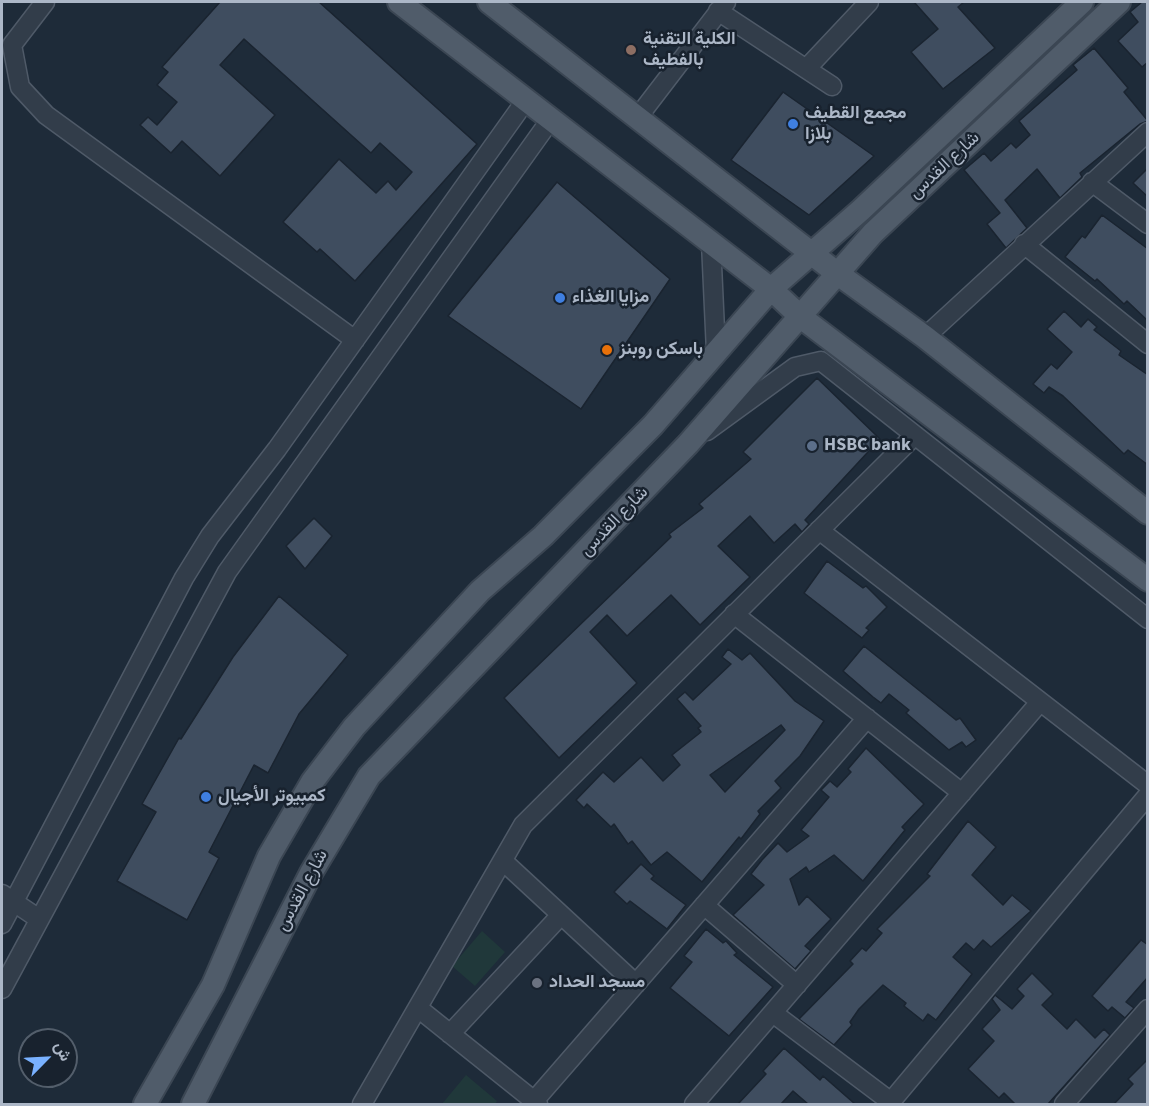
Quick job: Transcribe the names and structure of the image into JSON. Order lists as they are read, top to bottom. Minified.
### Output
{"streets":{"main road":["شارع القدس"]},"places":["الكلية التقنية بالفطيف","مجمع القطيف بلازا","مزايا الغذاء","باسكن روبنز","HSBC bank","كمبيوتر الأجيال","مسجد الحداد"],"north":"top right"}
